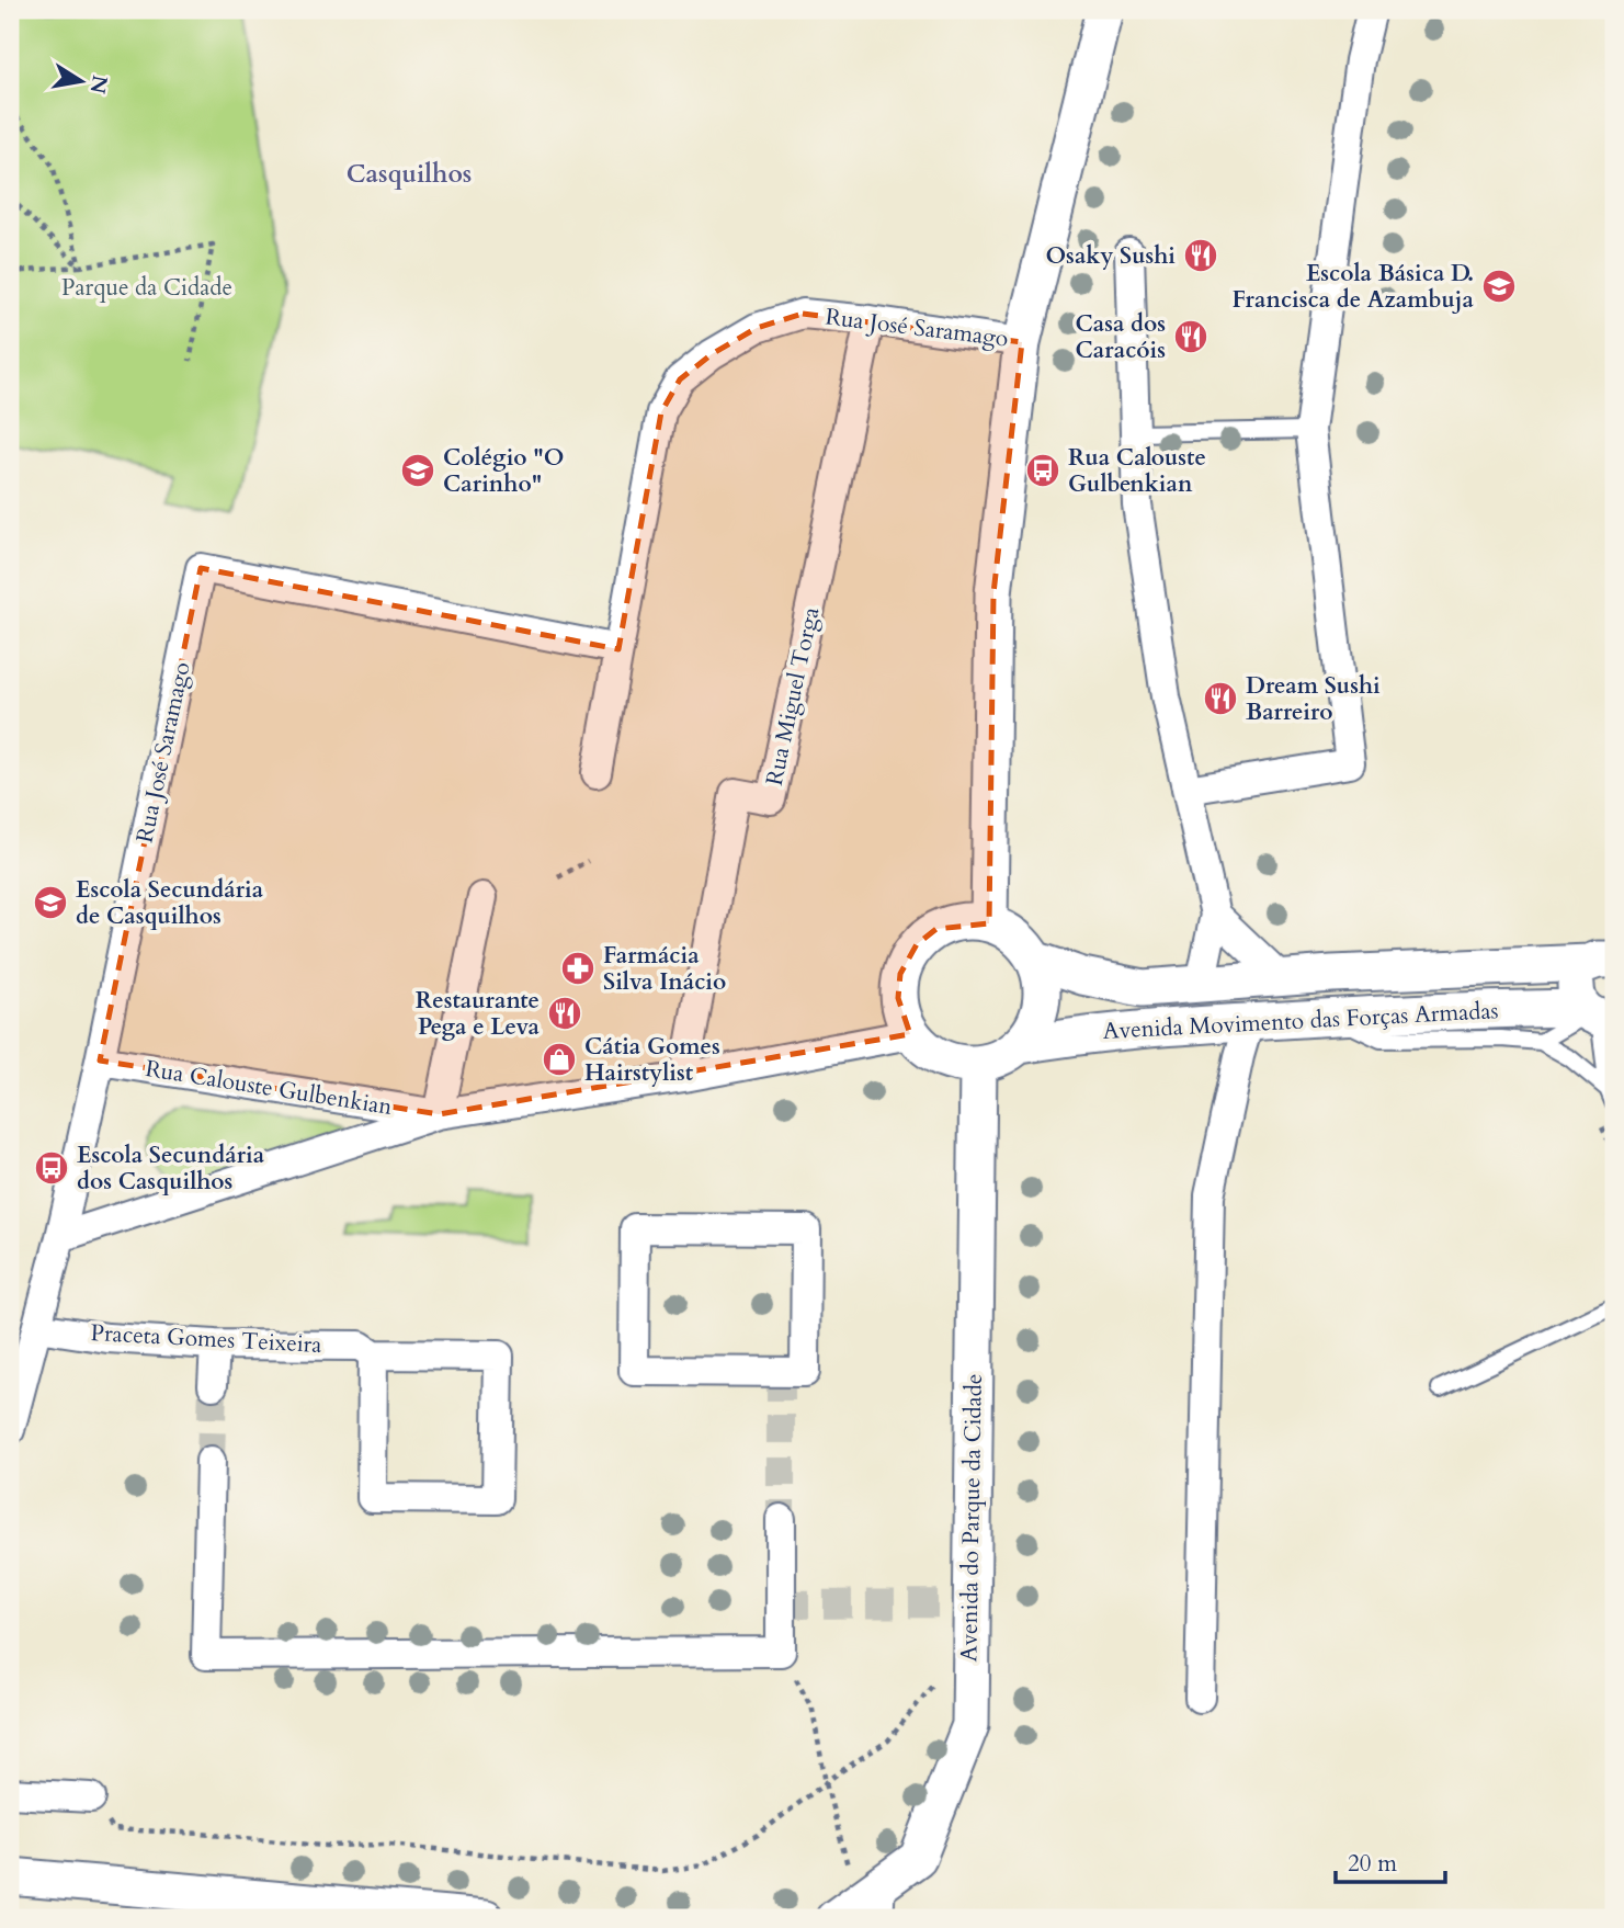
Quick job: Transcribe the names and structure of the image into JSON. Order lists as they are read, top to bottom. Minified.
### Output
{"streets":{"street":["Rua José Saramago","Rua Miguel Torga","Avenida Movimento das Forças Armadas","Rua Calouste Gulbenkian","Praceta Gomes Teixeira","Avenida do Parque da Cidade"]},"crossings":[["Rua José Saramago","Rua Miguel Torga"],["Rua José Saramago","Rua Calouste Gulbenkian"],["Rua José Saramago","Praceta Gomes Teixeira"],["Rua Miguel Torga","Rua Calouste Gulbenkian"],["Avenida Movimento das Forças Armadas","Rua Calouste Gulbenkian"],["Avenida Movimento das Forças Armadas","Avenida do Parque da Cidade"],["Rua Calouste Gulbenkian","Avenida do Parque da Cidade"]],"districts":["Casquilhos"],"parks":["Parque da Cidade"],"places":{"restaurant":["Osaky Sushi","Casa dos Caracóis","Dream Sushi Barreiro","Restaurante Pega e Leva"],"school or university":["Escola Básica D. Francisca de Azambuja","Colégio \"O Carinho\"","Escola Secundária de Casquilhos"],"bus stop":["Rua Calouste Gulbenkian","Escola Secundária dos Casquilhos"],"pharmacy":["Farmácia Silva Inácio"],"shop":["Cátia Gomes Hairstylist"]},"scale_bar":"20 m","north":"right"}
